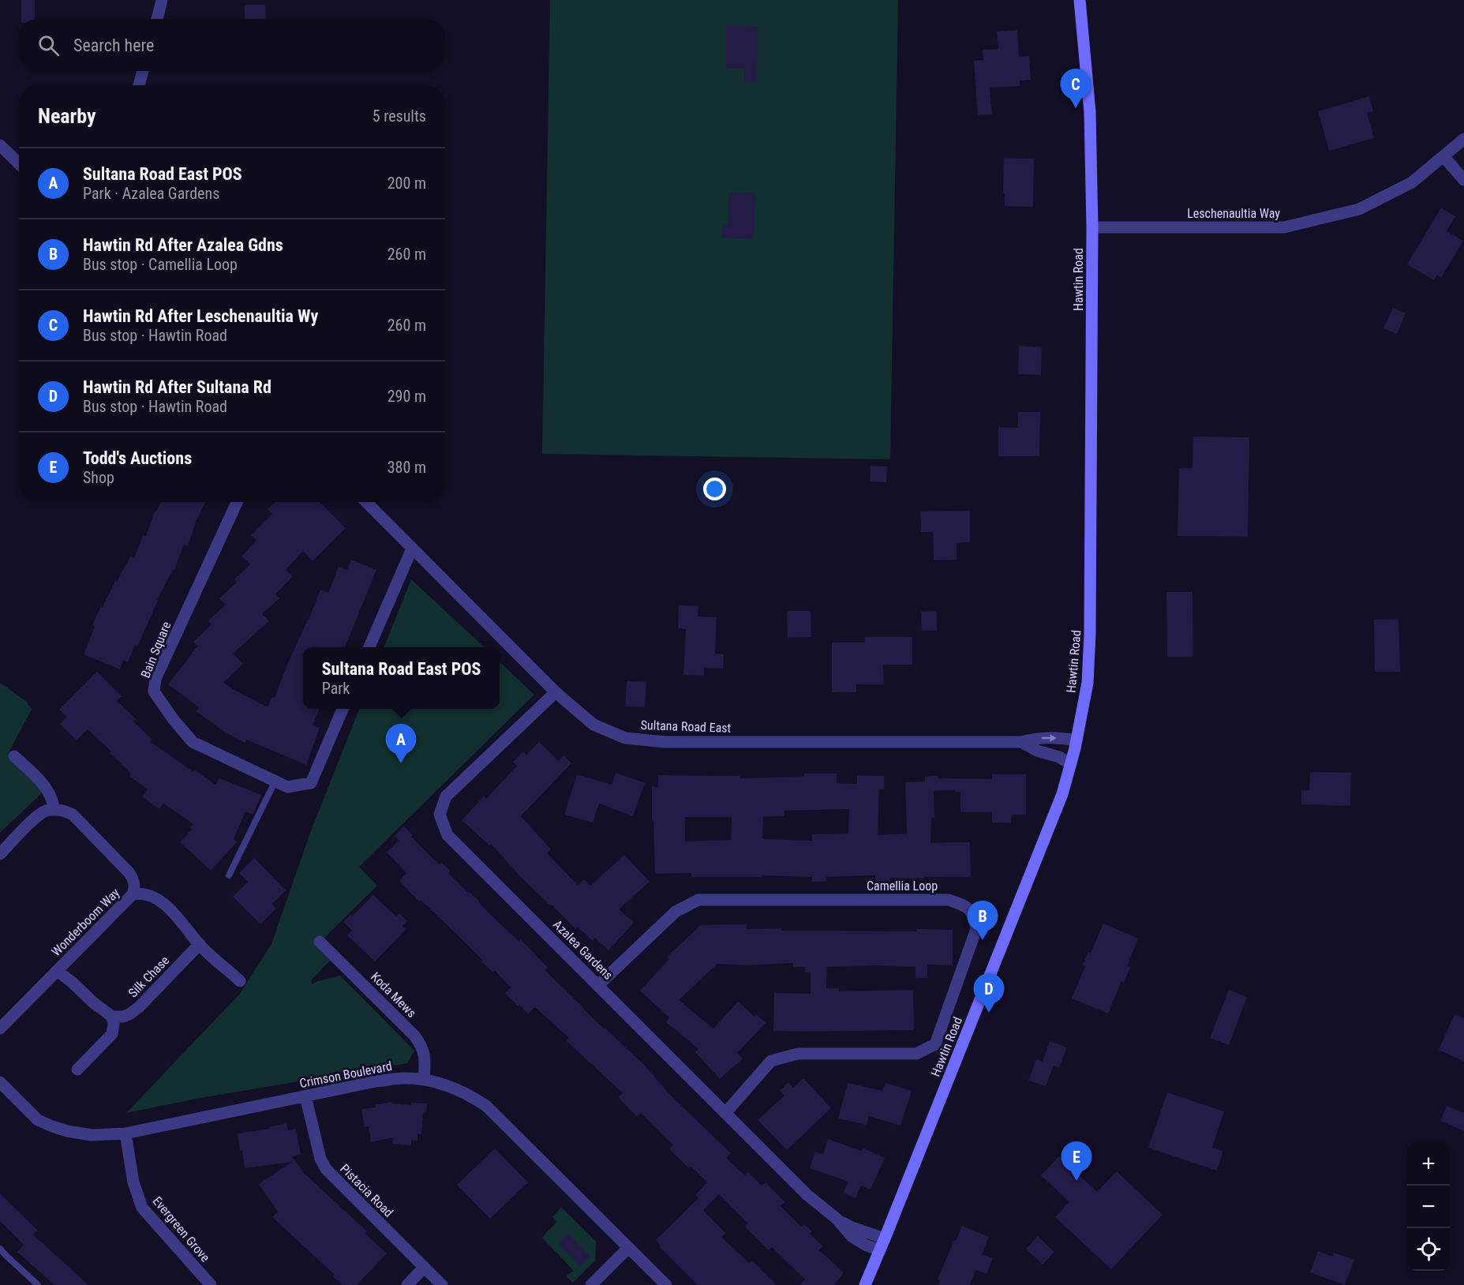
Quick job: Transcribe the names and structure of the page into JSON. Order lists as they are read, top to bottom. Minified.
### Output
{"streets":{"main road":["Hawtin Road"],"street":["Leschenaultia Way","Bain Square","Sultana Road East","Camellia Loop","Wonderboom Way","Azalea Gardens","Silk Chase","Koda Mews","Crimson Boulevard","Pistacia Road","Evergreen Grove"]},"crossings":[["Leschenaultia Way","Hawtin Road"],["Hawtin Road","Sultana Road East"],["Hawtin Road","Azalea Gardens"],["Sultana Road East","Azalea Gardens"],["Camellia Loop","Azalea Gardens"],["Koda Mews","Crimson Boulevard"],["Crimson Boulevard","Pistacia Road"],["Crimson Boulevard","Evergreen Grove"]],"page":{"search":"Search here","pins":["C","A","B","D","E"],"heading":["Nearby","5 results"],"list":[{"mark":"A","name":"Sultana Road East POS","note":"Park · Azalea Gardens","value":"200 m"},{"mark":"B","name":"Hawtin Rd After Azalea Gdns","note":"Bus stop · Camellia Loop","value":"260 m"},{"mark":"C","name":"Hawtin Rd After Leschenaultia Wy","note":"Bus stop · Hawtin Road","value":"260 m"},{"mark":"D","name":"Hawtin Rd After Sultana Rd","note":"Bus stop · Hawtin Road","value":"290 m"},{"mark":"E","name":"Todd's Auctions","note":"Shop","value":"380 m"}],"popup":["Sultana Road East POS","Park"],"map_buttons":["+","−"]}}
